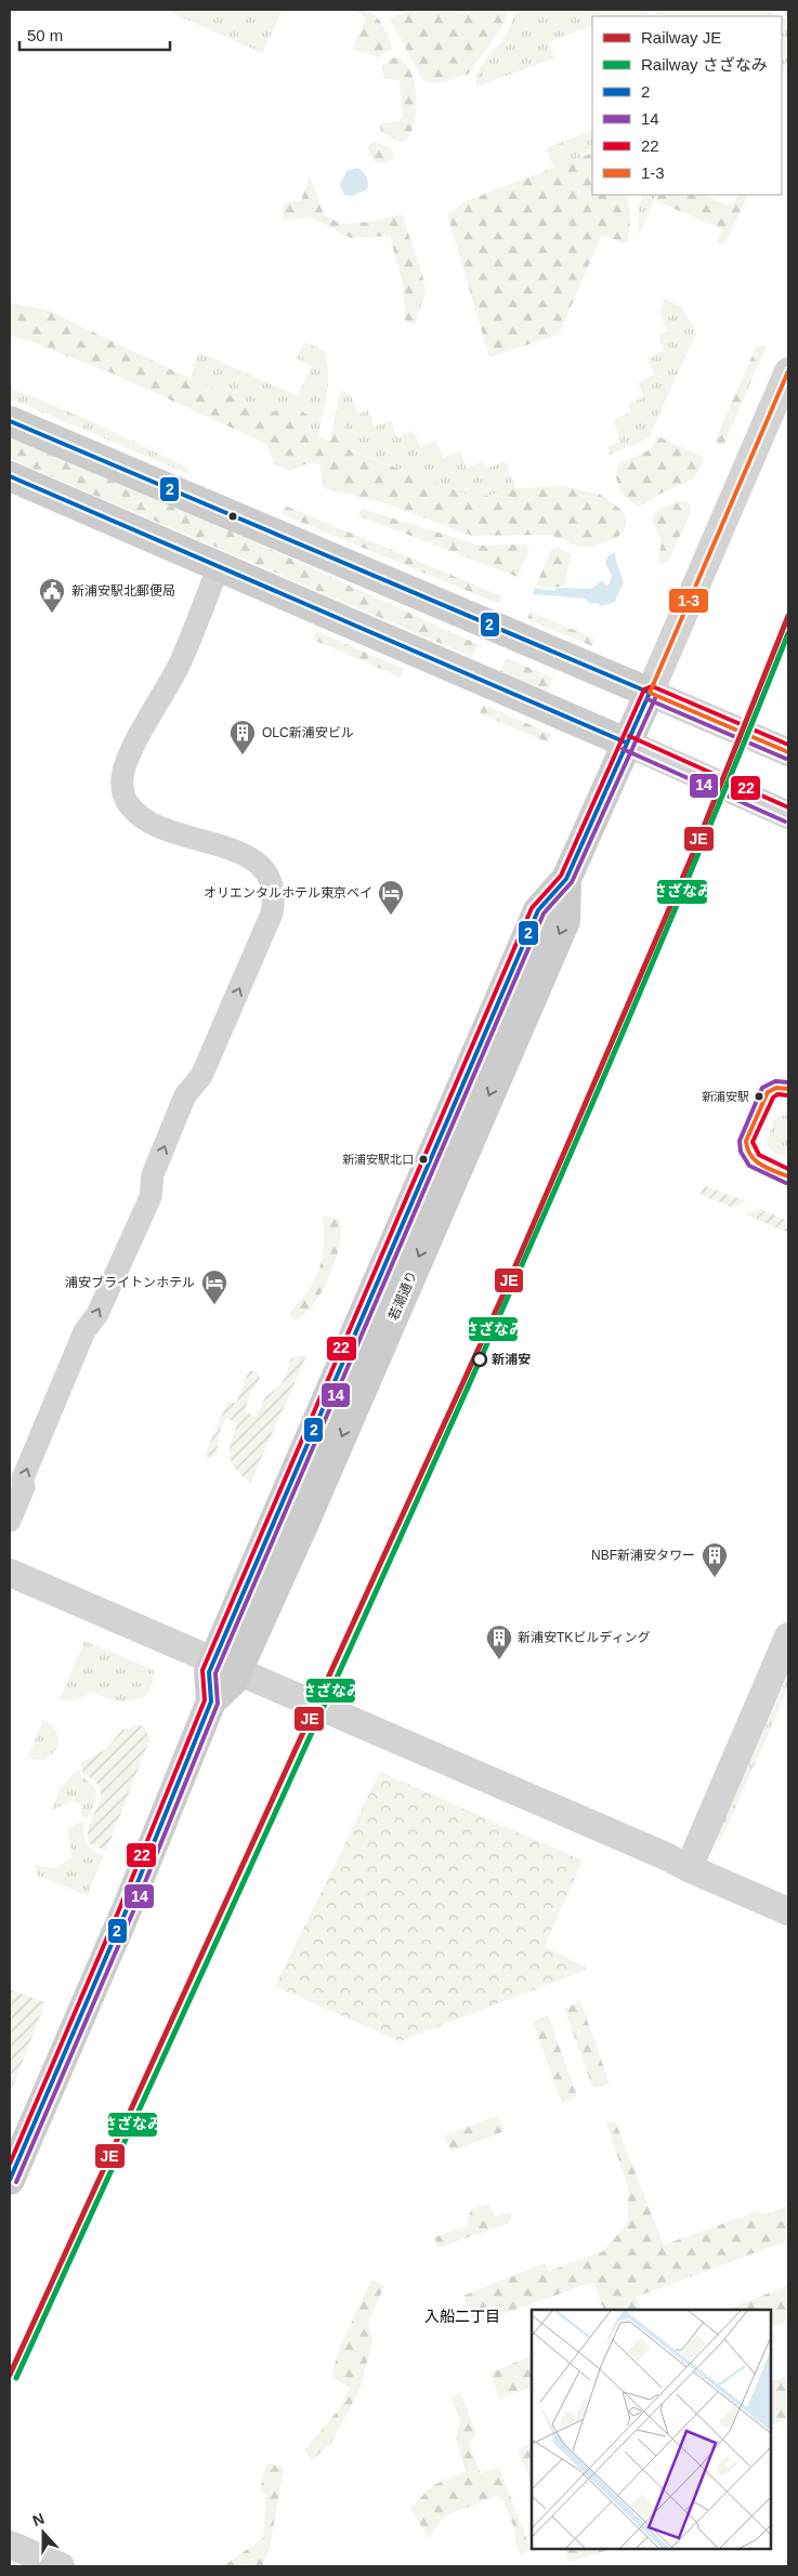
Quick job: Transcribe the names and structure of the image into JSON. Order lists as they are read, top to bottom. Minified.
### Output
{"streets":{"main road":["若潮通り"]},"districts":["入船二丁目"],"places":{"public building":["新浦安駅北郵便局"],"building":["OLC新浦安ビル","NBF新浦安タワー","新浦安TKビルディング"],"hotel":["オリエンタルホテル東京ベイ","浦安ブライトンホテル"],"other":["新浦安駅","新浦安駅北口","新浦安"]},"lines":["transit line 1-3","transit line 2","rail line JE","rail line さざなみ","transit line 22","transit line 14"],"legend":["Railway JE","Railway さざなみ","2","14","22","1-3"],"scale_bar":"50 m","north":"top"}
